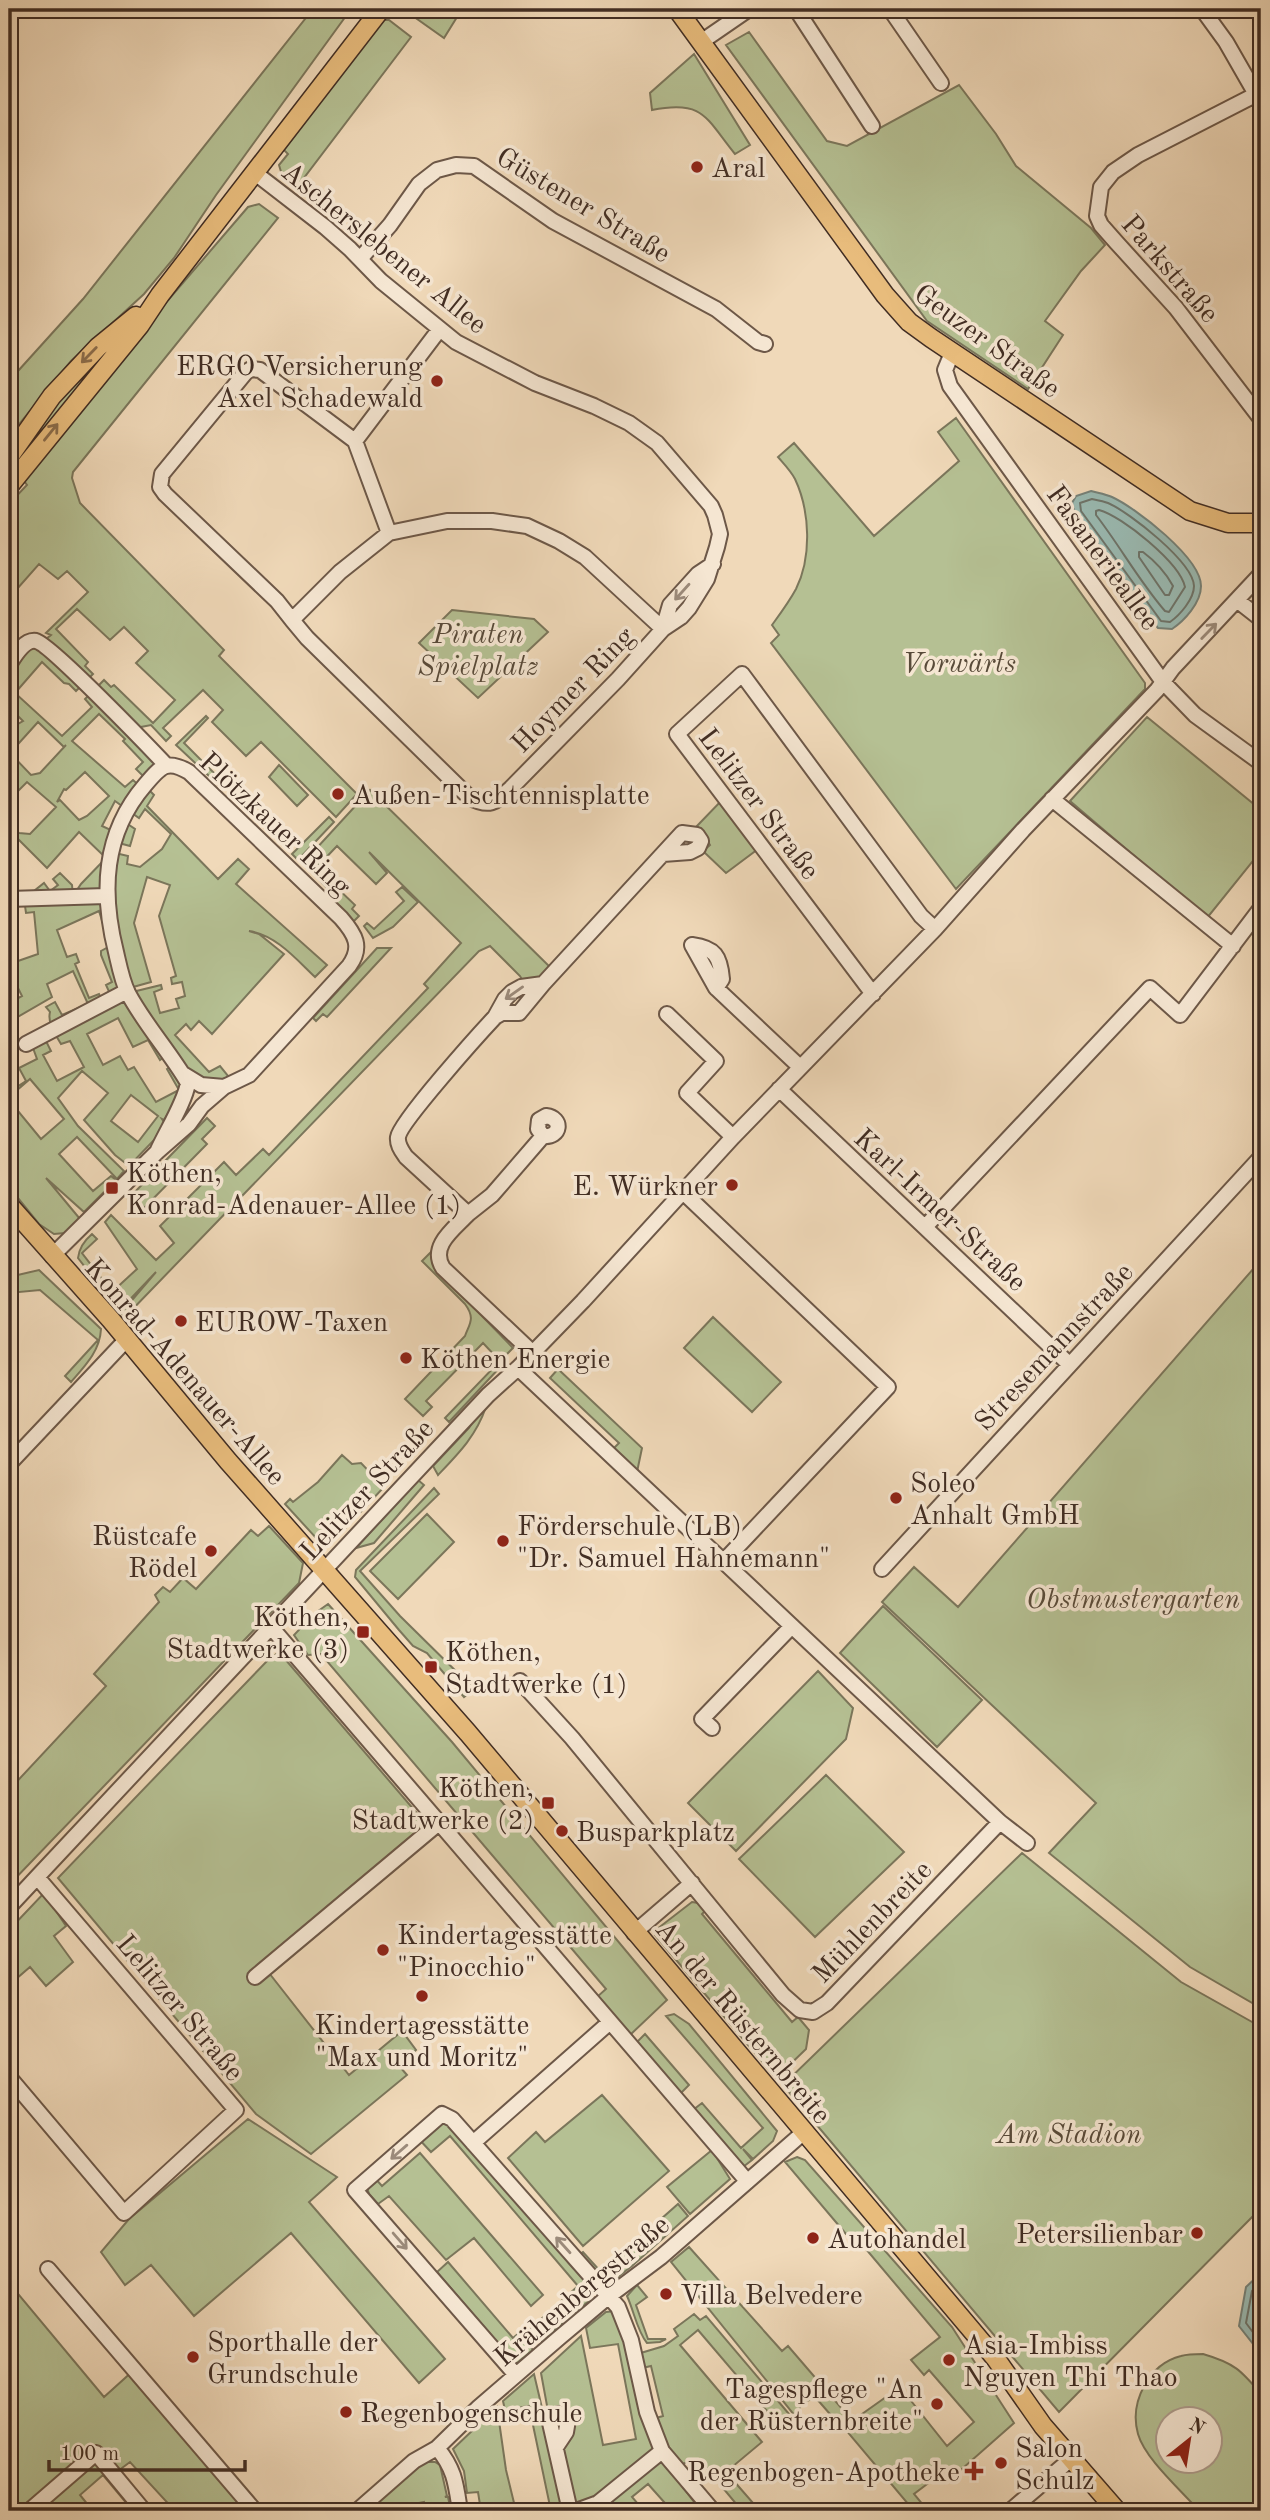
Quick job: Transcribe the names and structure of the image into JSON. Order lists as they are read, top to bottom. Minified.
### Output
{"streets":{"main road":["Geuzer Straße","Konrad-Adenauer-Allee","An der Rüsternbreite"],"street":["Güstener Straße","Ascherslebener Allee","Parkstraße","Fasanerieallee","Hoymer Ring","Lelitzer Straße","Plötzkauer Ring","Karl-Irmer-Straße","Stresemannstraße","Mühlenbreite","Krähenbergstraße"]},"crossings":[["Güstener Straße","Ascherslebener Allee"],["Ascherslebener Allee","Hoymer Ring"],["Geuzer Straße","Fasanerieallee"],["Fasanerieallee","Lelitzer Straße"],["Lelitzer Straße","Karl-Irmer-Straße"],["Lelitzer Straße","Konrad-Adenauer-Allee"],["Lelitzer Straße","An der Rüsternbreite"],["Plötzkauer Ring","Konrad-Adenauer-Allee"],["Karl-Irmer-Straße","Stresemannstraße"],["Konrad-Adenauer-Allee","An der Rüsternbreite"],["An der Rüsternbreite","Krähenbergstraße"]],"parks":["Piraten Spielplatz","Vorwärts","Obstmustergarten","Am Stadion"],"places":{"other":["Aral","ERGO Versicherung Axel Schadewald","Außen-Tischtennisplatte","E. Würkner","EUROW-Taxen","Köthen Energie","Soleo Anhalt GmbH","Förderschule (LB) \"Dr. Samuel Hahnemann\"","Rüstcafe Rödel","Busparkplatz","Kindertagesstätte \"Pinocchio\"","Kindertagesstätte \"Max und Moritz\"","Petersilienbar","Autohandel","Villa Belvedere","Sporthalle der Grundschule","Asia-Imbiss Nguyen Thi Thao","Tagespflege \"An der Rüsternbreite\"","Regenbogenschule","Salon Schulz"],"transit":["Köthen, Konrad-Adenauer-Allee (1)","Köthen, Stadtwerke (3)","Köthen, Stadtwerke (1)","Köthen, Stadtwerke (2)"],"health":["Regenbogen-Apotheke"]},"scale_bar":"100 m","north":"top right"}
